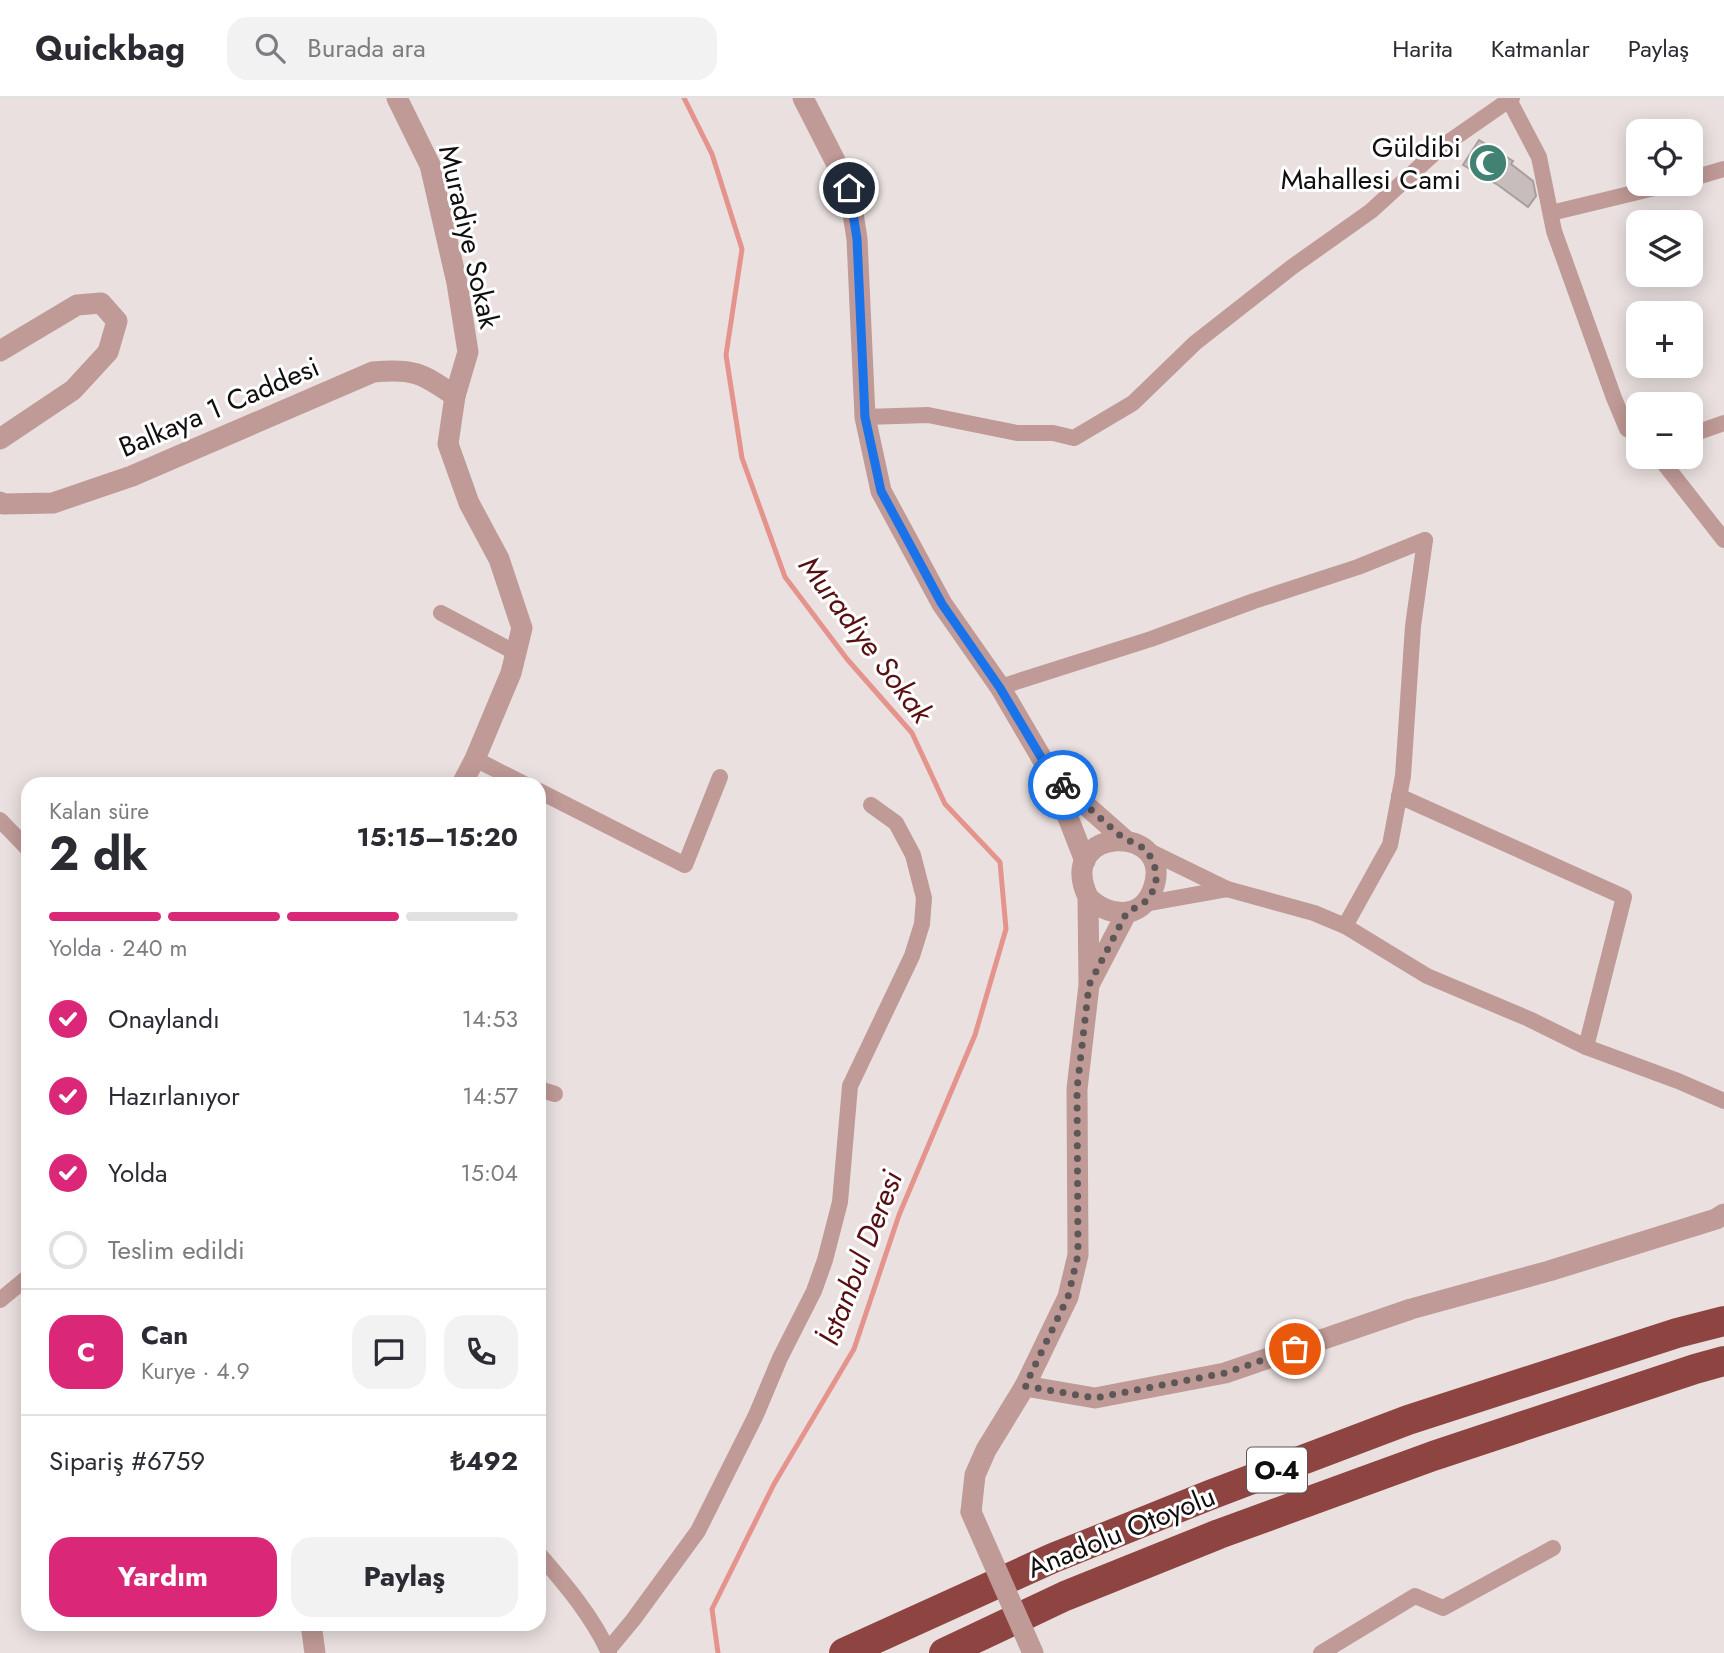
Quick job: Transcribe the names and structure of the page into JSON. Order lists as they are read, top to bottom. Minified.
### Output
{"streets":{"highway":["O-4","Anadolu Otoyolu"],"street":["Muradiye Sokak","Balkaya 1 Caddesi"]},"crossings":[["Muradiye Sokak","Balkaya 1 Caddesi"]],"water":["Muradiye Sokak","İstanbul Deresi"],"places":{"mosque":["Güldibi Mahallesi Cami"]},"page":{"header":"Quickbag","search":"Burada ara","nav":["Harita","Katmanlar","Paylaş"],"map_buttons":["+","−"],"heading":["2 dk","Kalan süre","15:15–15:20"],"panel":["Can","Kurye · 4.9","Sipariş #6759","₺492"],"bar":"Yolda · 240 m","list":[["Onaylandı","14:53"],["Hazırlanıyor","14:57"],["Yolda","15:04"],"Teslim edildi"],"round":"C","buttons":["Yardım","Paylaş"]}}
